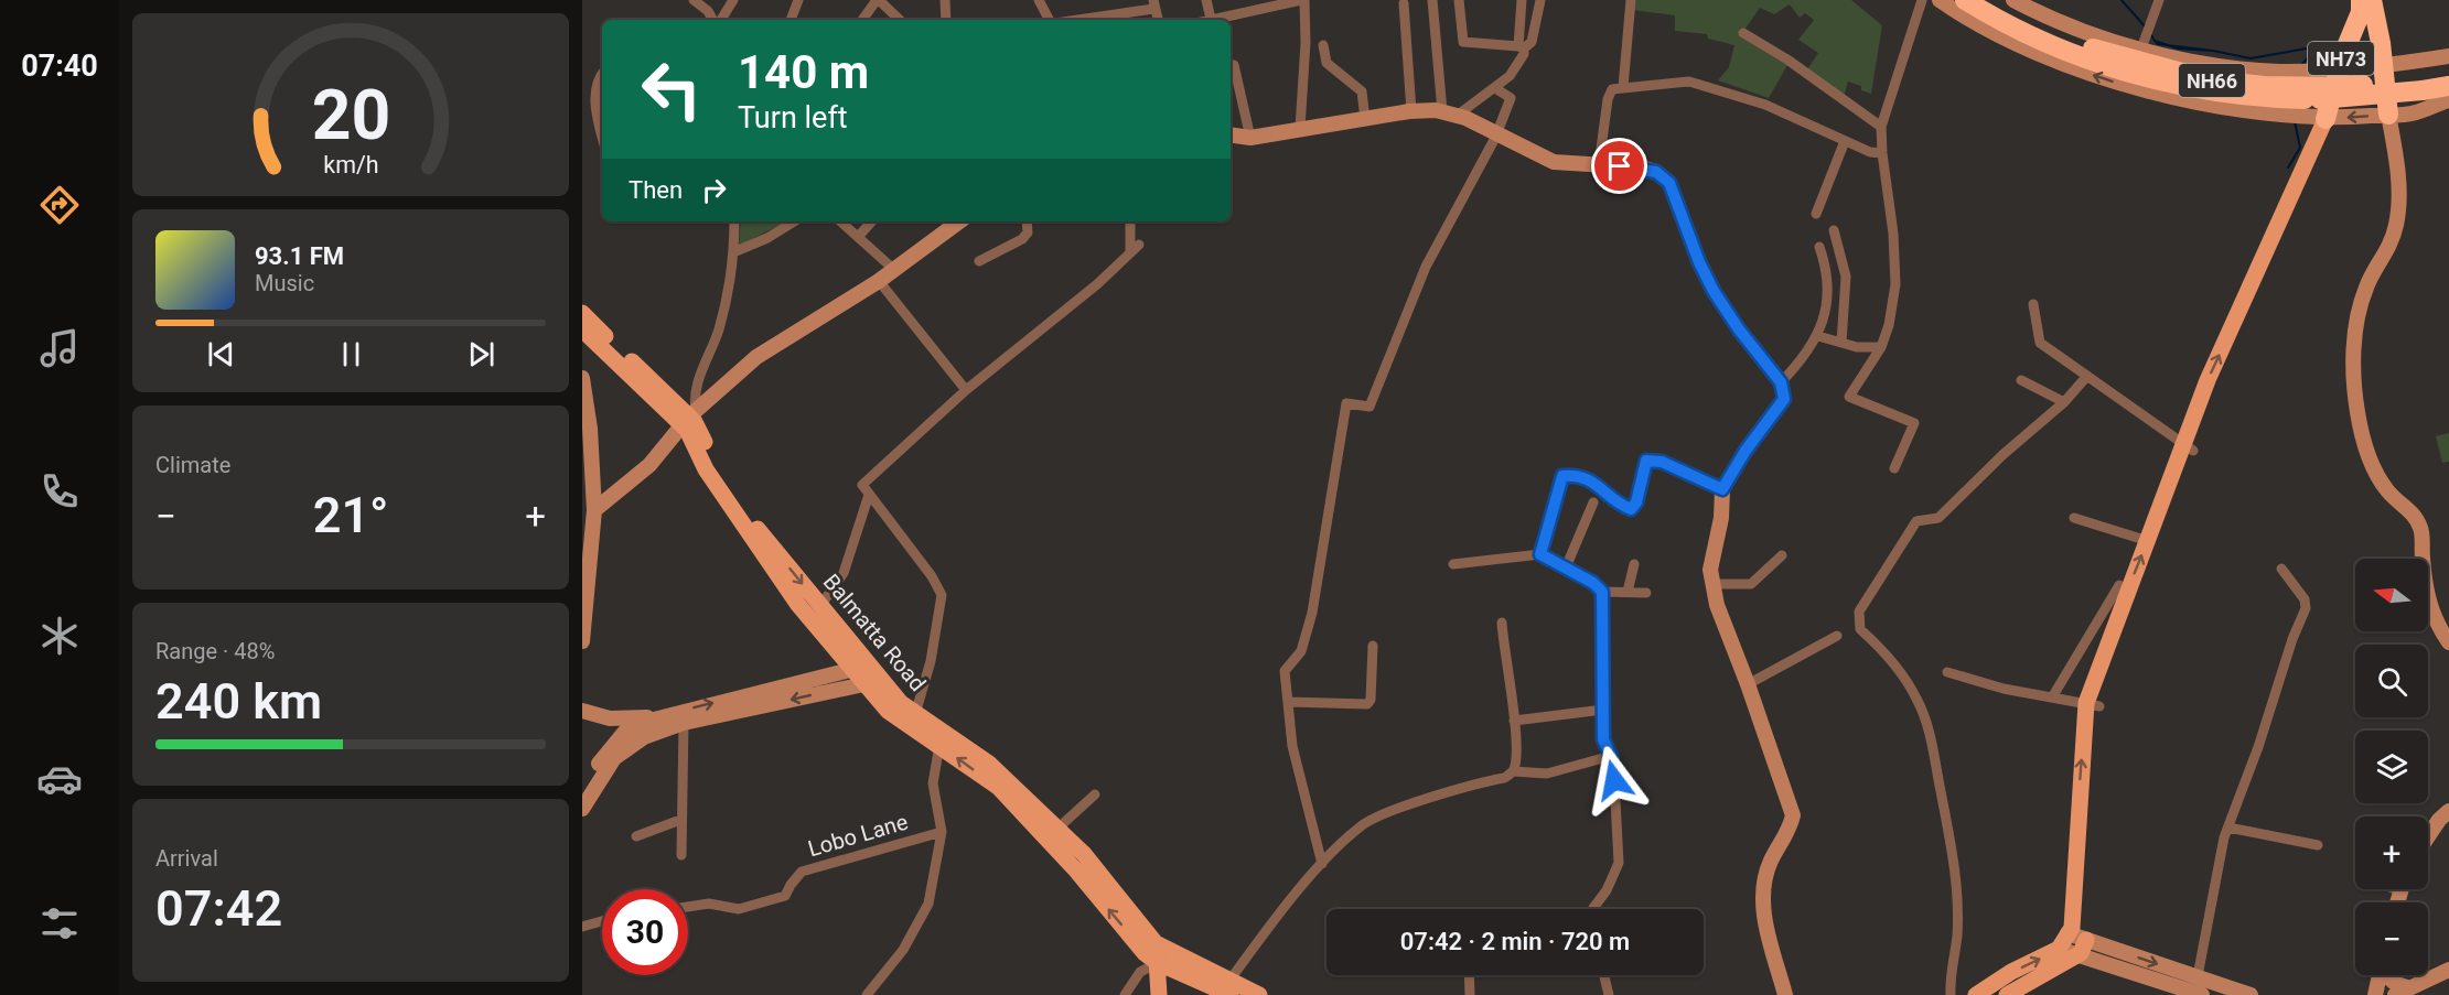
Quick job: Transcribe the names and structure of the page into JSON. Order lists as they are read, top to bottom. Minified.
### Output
{"streets":{"highway":["NH73","NH66"],"main road":["Balmatta Road"],"street":["Lobo Lane"]},"north":"left","page":{"tabs":"07:40","turn":["140 m","Turn left"],"then":"Then","song":["93.1 FM","Music"],"tile":["Climate",["Range · 48%","240 km"],["Arrival","07:42"]],"heat":["−","21°","+"],"map_buttons":["+","−"],"limit":"30","trip":"07:42 · 2 min · 720 m","gauge":["20","km/h"]}}
